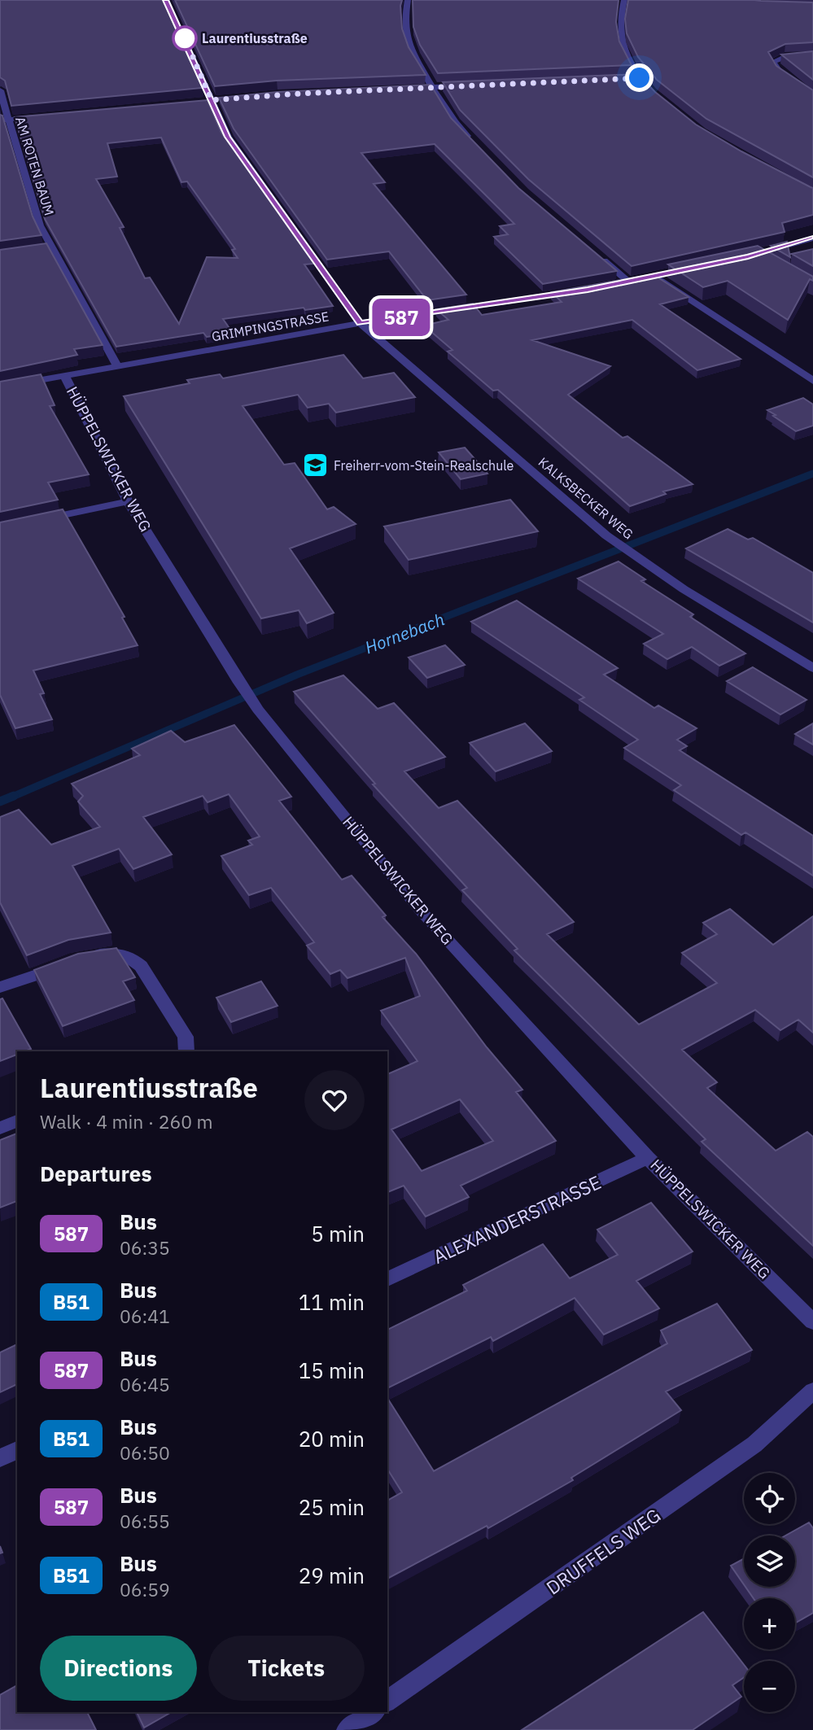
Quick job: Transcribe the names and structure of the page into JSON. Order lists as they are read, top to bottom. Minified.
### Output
{"streets":{"street":["AM ROTEN BAUM","GRIMPINGSTRASSE","HÜPPELSWICKER WEG","KALKSBECKER WEG","ALEXANDERSTRASSE","DRUFFELS WEG"]},"crossings":[["AM ROTEN BAUM","GRIMPINGSTRASSE"],["GRIMPINGSTRASSE","HÜPPELSWICKER WEG"],["GRIMPINGSTRASSE","KALKSBECKER WEG"],["HÜPPELSWICKER WEG","ALEXANDERSTRASSE"]],"water":["Hornebach"],"places":{"other":["Laurentiusstraße"],"school or university":["Freiherr-vom-Stein-Realschule"]},"lines":["bus line 587"],"page":{"on_map":"587","heading":[["Laurentiusstraße","Walk · 4 min · 260 m"],"Departures"],"list":[{"mark":"587","name":"Bus","note":"06:35","value":"5 min"},{"mark":"B51","name":"Bus","note":"06:41","value":"11 min"},{"mark":"587","name":"Bus","note":"06:45","value":"15 min"},{"mark":"B51","name":"Bus","note":"06:50","value":"20 min"},{"mark":"587","name":"Bus","note":"06:55","value":"25 min"},{"mark":"B51","name":"Bus","note":"06:59","value":"29 min"}],"map_buttons":["+","−"],"buttons":["Directions","Tickets"]}}
